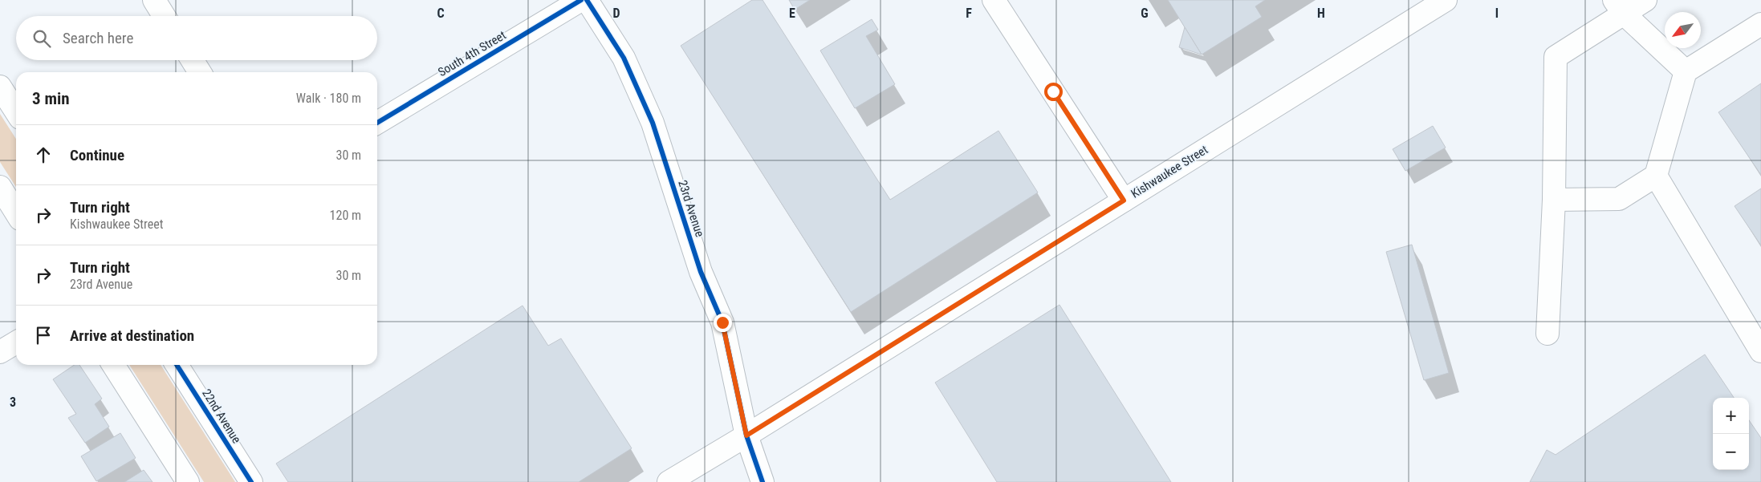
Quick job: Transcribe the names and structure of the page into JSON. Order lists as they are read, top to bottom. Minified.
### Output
{"streets":{"street":["South 4th Street","Kishwaukee Street","23rd Avenue","22nd Avenue"]},"crossings":[["Kishwaukee Street","23rd Avenue"]],"north":"bottom left","page":{"search":"Search here","heading":["3 min","Walk · 180 m"],"list":[["Continue","30 m"],["Turn right","Kishwaukee Street","120 m"],["Turn right","23rd Avenue","30 m"],"Arrive at destination"],"map_buttons":["+","−"]},"grid":{"columns":["C","D","E","F","G","H","I"],"rows":["3"]}}
